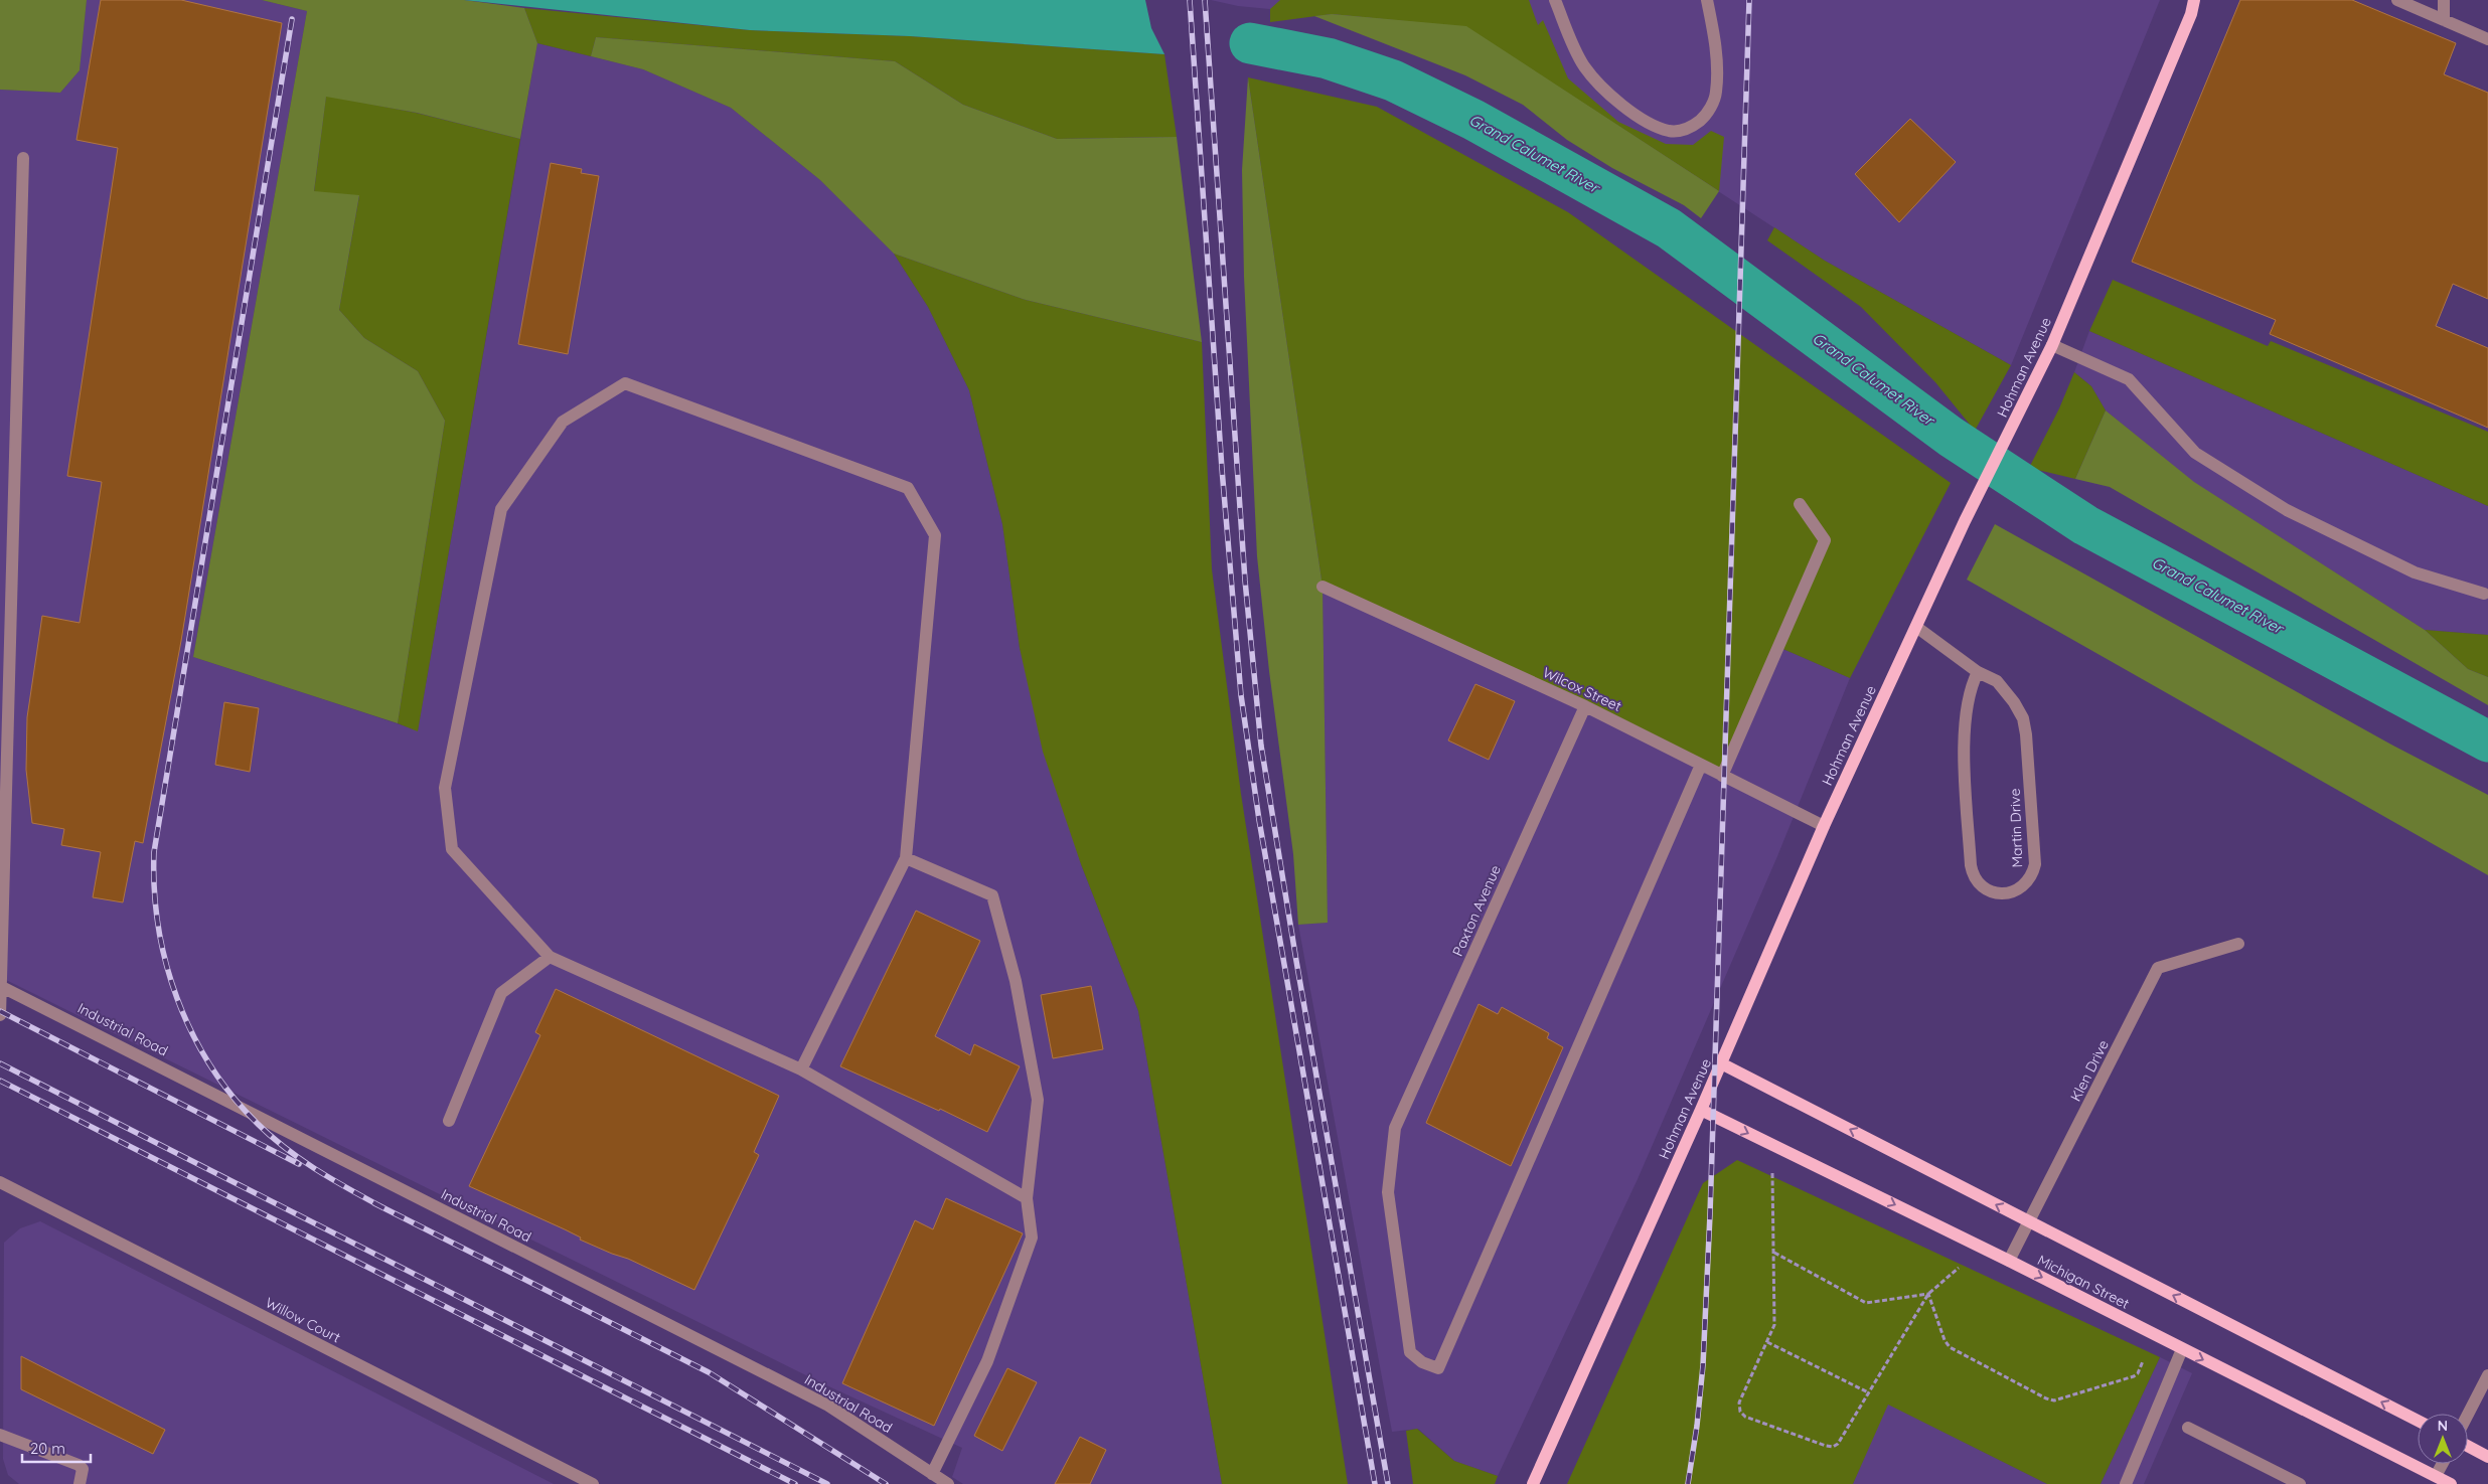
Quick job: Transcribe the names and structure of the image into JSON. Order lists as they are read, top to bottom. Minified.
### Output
{"streets":{"main road":["Hohman Avenue","Michigan Street"],"street":["Wilcox Street","Martin Drive","Paxton Avenue","Industrial Road","Klen Drive","Willow Court"]},"crossings":[["Hohman Avenue","Wilcox Street"],["Hohman Avenue","Martin Drive"],["Hohman Avenue","Michigan Street"],["Wilcox Street","Paxton Avenue"],["Klen Drive","Michigan Street"]],"water":["Grand Calumet River"],"scale_bar":"20 m","north":"top"}
